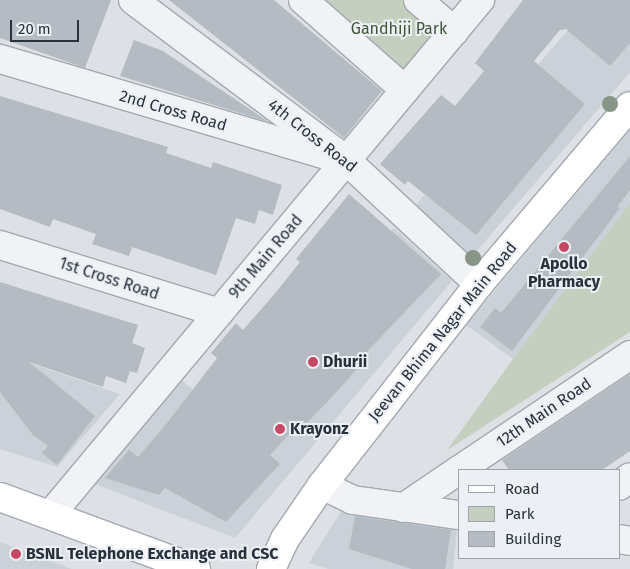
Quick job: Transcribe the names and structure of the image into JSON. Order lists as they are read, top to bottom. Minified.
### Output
{"streets":{"main road":["Jeevan Bhima Nagar Main Road"],"street":["2nd Cross Road","4th Cross Road","9th Main Road","1st Cross Road","12th Main Road"]},"crossings":[["2nd Cross Road","4th Cross Road"],["2nd Cross Road","9th Main Road"],["4th Cross Road","9th Main Road"],["4th Cross Road","Jeevan Bhima Nagar Main Road"],["9th Main Road","1st Cross Road"]],"parks":["Gandhiji Park"],"places":["Apollo Pharmacy","Dhurii","Krayonz","BSNL Telephone Exchange and CSC"],"legend":["Road","Park","Building"],"scale_bar":"20 m"}
